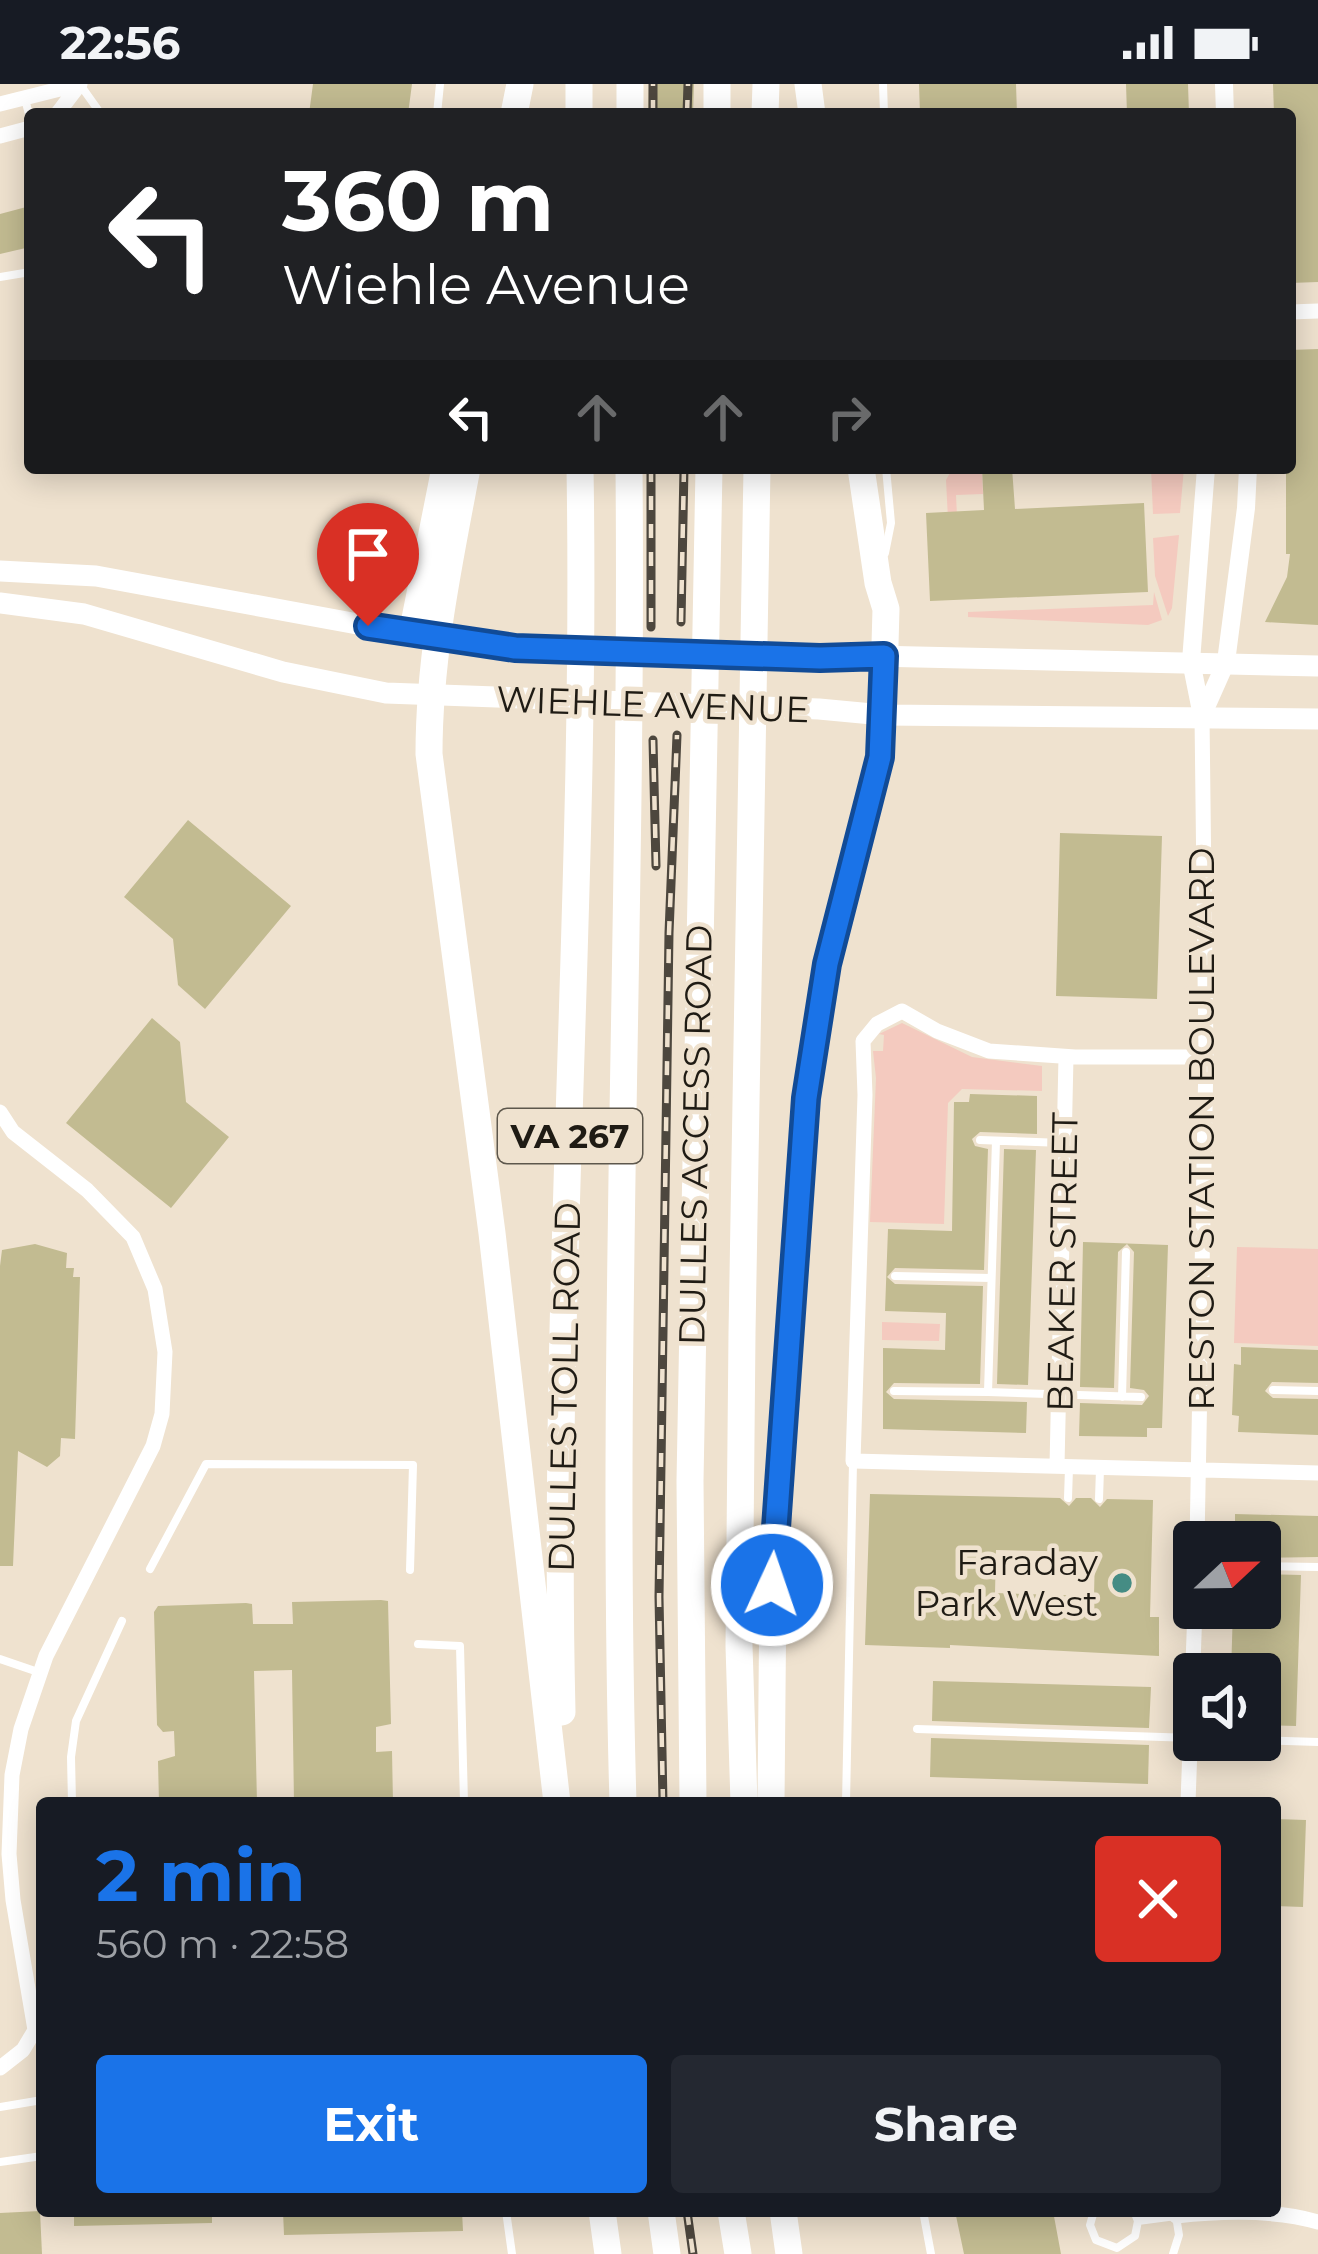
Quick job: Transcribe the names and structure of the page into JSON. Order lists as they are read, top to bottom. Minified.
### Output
{"streets":{"highway":["DULLES ACCESS ROAD","VA 267","DULLES TOLL ROAD"],"main road":["WIEHLE AVENUE"],"street":["RESTON STATION BOULEVARD","BEAKER STREET"]},"crossings":[["WIEHLE AVENUE","RESTON STATION BOULEVARD"]],"places":["Faraday Park West"],"north":"right","page":{"status":"22:56","turn":["360 m","Wiehle Avenue"],"heading":["2 min","560 m · 22:58"],"buttons":["Exit","Share"]}}
